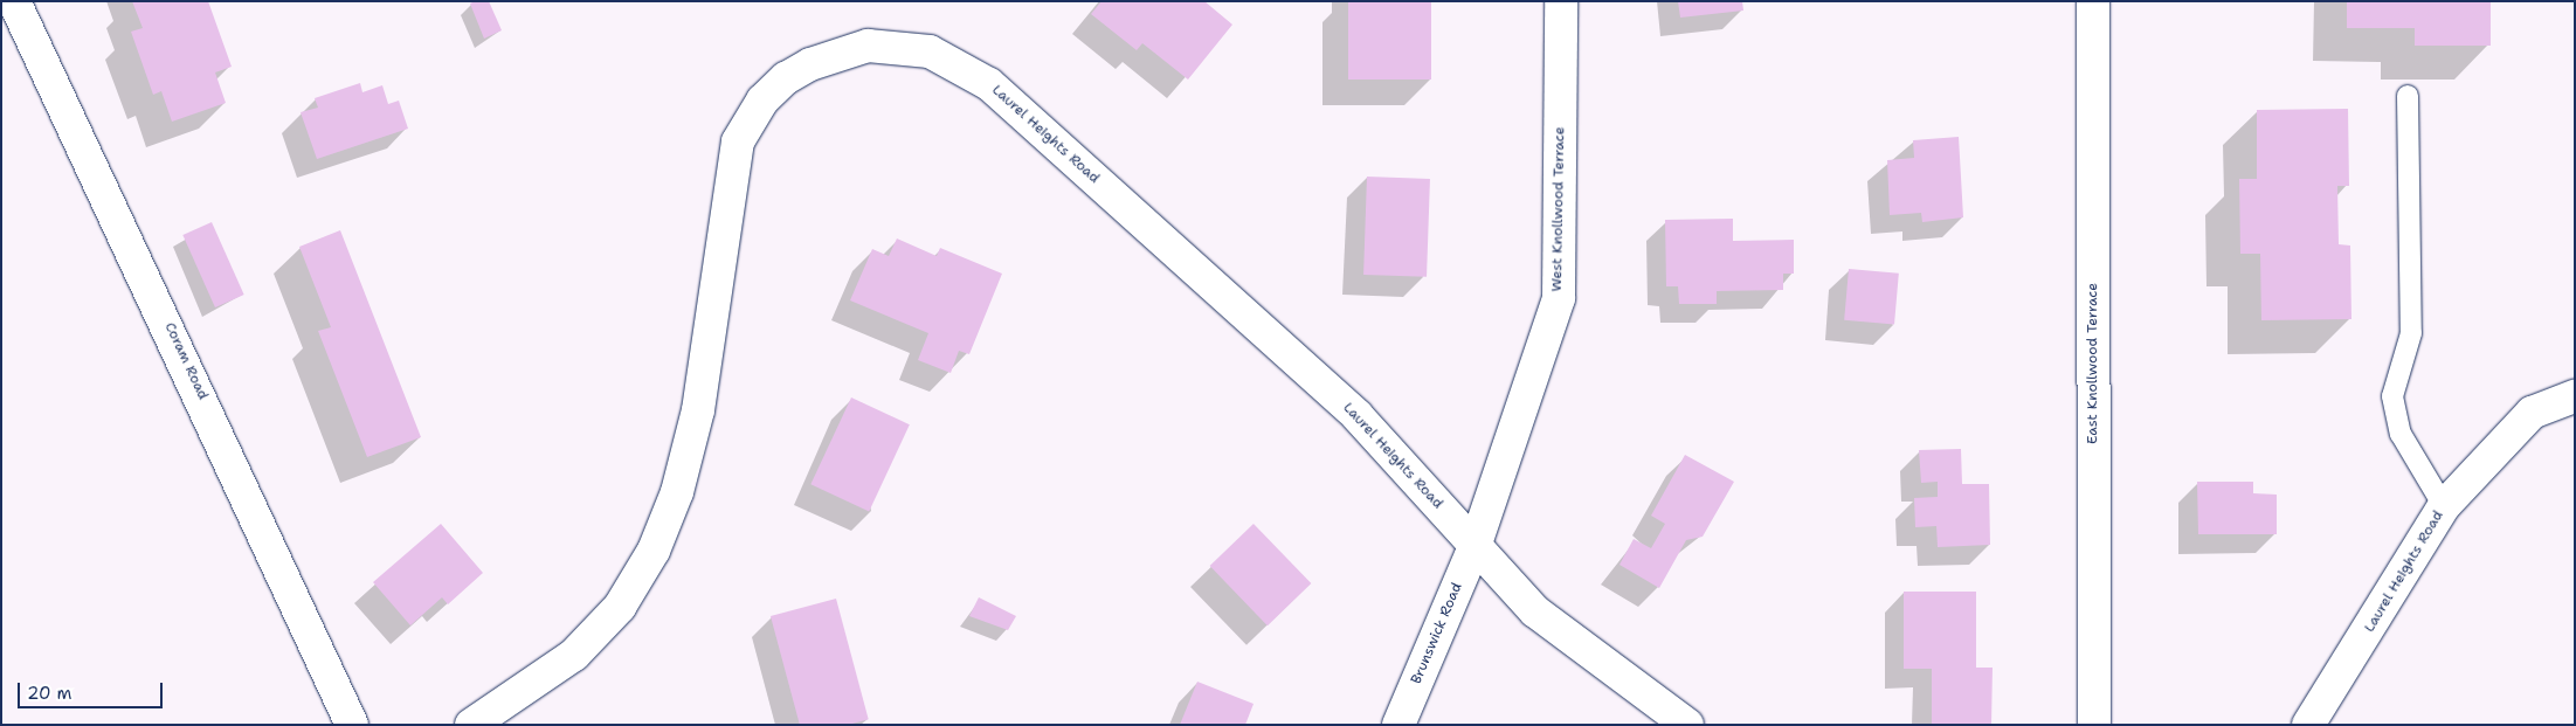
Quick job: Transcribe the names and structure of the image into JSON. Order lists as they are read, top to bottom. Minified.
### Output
{"streets":{"street":["Laurel Heights Road","West Knollwood Terrace","Coram Road","East Knollwood Terrace","Brunswick Road"]},"crossings":[["Laurel Heights Road","West Knollwood Terrace"],["Laurel Heights Road","Brunswick Road"],["West Knollwood Terrace","Brunswick Road"]],"scale_bar":"20 m"}
